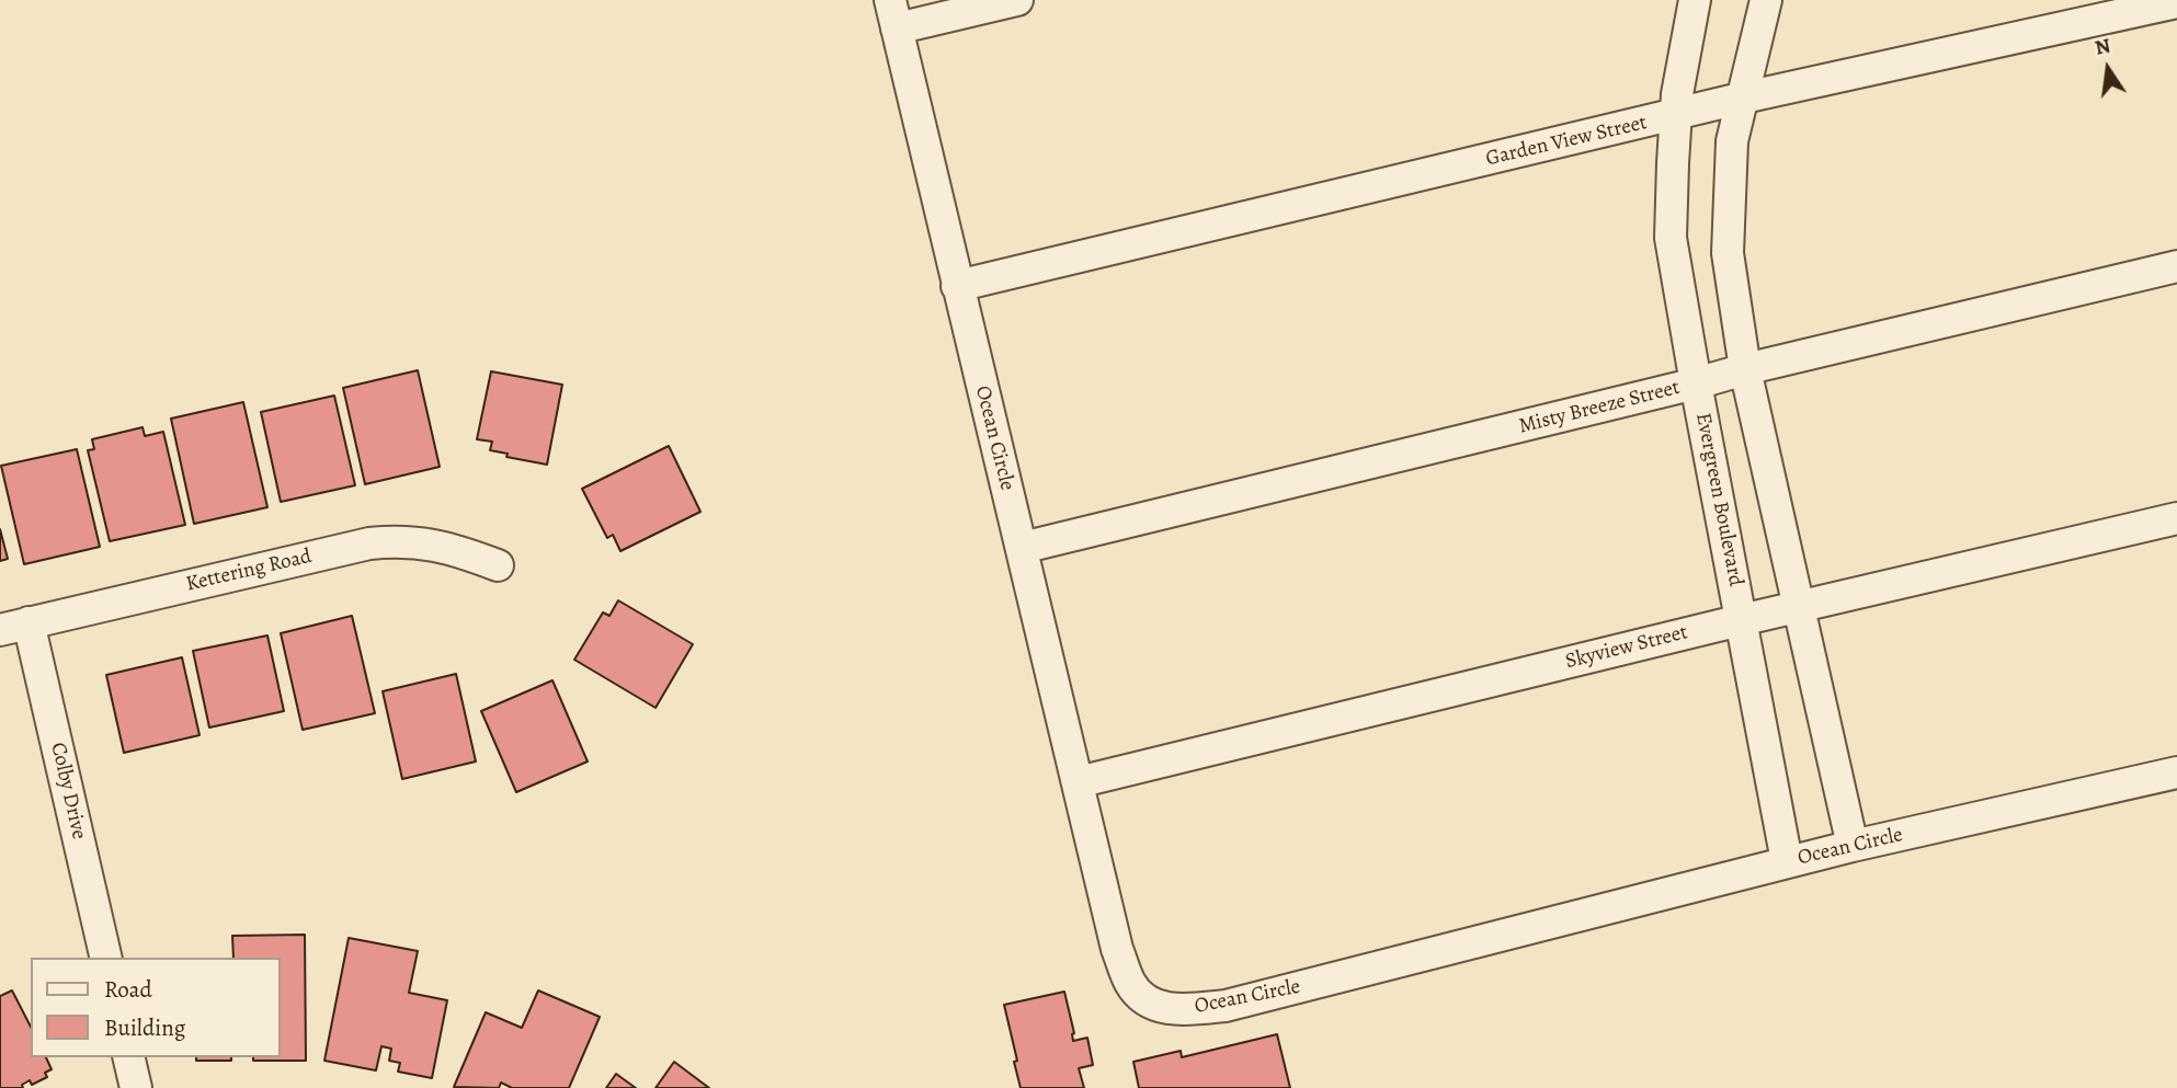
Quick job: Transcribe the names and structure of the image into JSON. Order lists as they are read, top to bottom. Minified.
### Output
{"streets":{"street":["Garden View Street","Misty Breeze Street","Ocean Circle","Evergreen Boulevard","Kettering Road","Skyview Street","Colby Drive"]},"crossings":[["Garden View Street","Ocean Circle"],["Garden View Street","Evergreen Boulevard"],["Misty Breeze Street","Ocean Circle"],["Misty Breeze Street","Evergreen Boulevard"],["Ocean Circle","Evergreen Boulevard"],["Ocean Circle","Skyview Street"],["Evergreen Boulevard","Skyview Street"],["Kettering Road","Colby Drive"]],"legend":["Road","Building"],"north":"top"}
